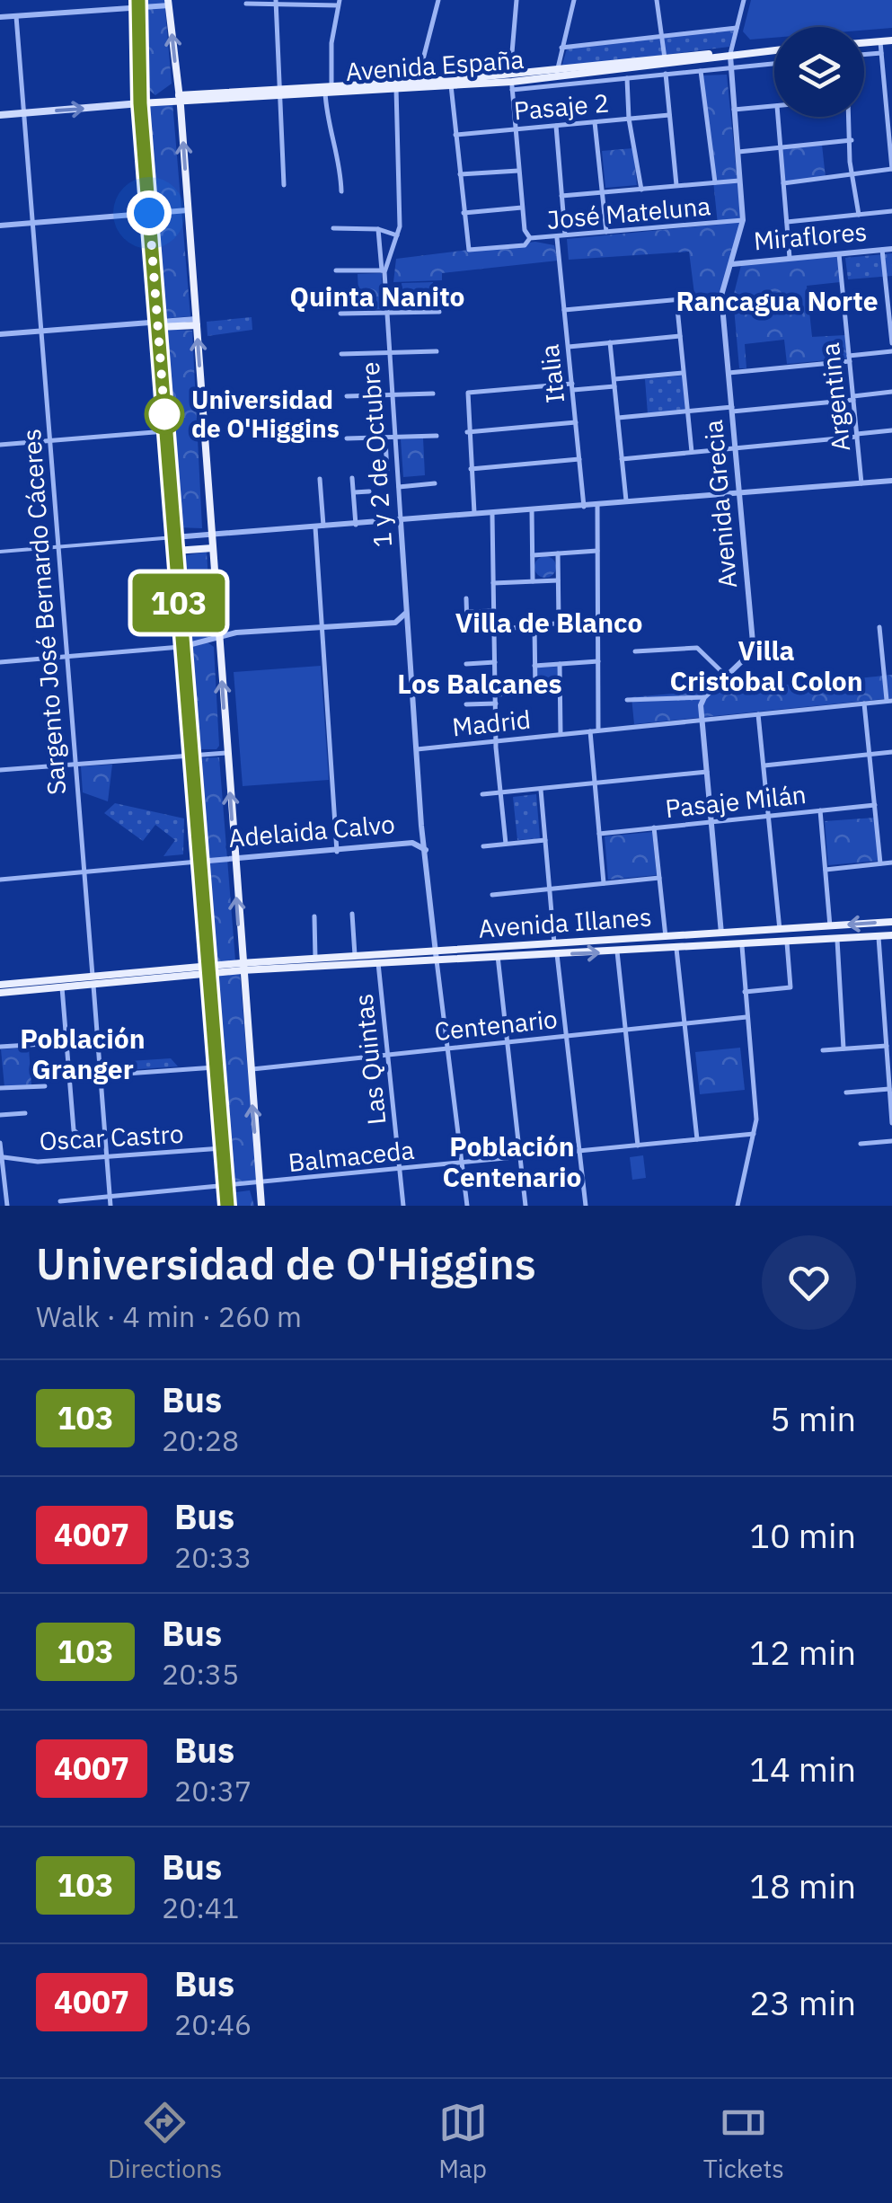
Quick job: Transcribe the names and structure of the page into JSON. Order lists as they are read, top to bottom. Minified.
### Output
{"streets":{"main road":["Avenida España","Avenida Illanes"],"street":["Pasaje 2","José Mateluna","Miraflores","Italia","Argentina","1 y 2 de Octubre","Avenida Grecia","Sargento José Bernardo Cáceres","Madrid","Pasaje Milán","Adelaida Calvo","Centenario","Las Quintas","Oscar Castro","Balmaceda"]},"crossings":[["Avenida España","1 y 2 de Octubre"],["Avenida España","Avenida Grecia"],["José Mateluna","Italia"],["José Mateluna","Avenida Grecia"],["Miraflores","Argentina"],["Miraflores","Avenida Grecia"],["1 y 2 de Octubre","Madrid"],["1 y 2 de Octubre","Adelaida Calvo"],["1 y 2 de Octubre","Avenida Illanes"],["1 y 2 de Octubre","Centenario"],["1 y 2 de Octubre","Balmaceda"],["Sargento José Bernardo Cáceres","Oscar Castro"],["Sargento José Bernardo Cáceres","Balmaceda"],["Avenida Illanes","Las Quintas"],["Centenario","Las Quintas"],["Las Quintas","Balmaceda"]],"districts":["Quinta Nanito","Rancagua Norte","Villa de Blanco","Villa Cristobal Colon","Los Balcanes","Población Granger","Población Centenario"],"places":["Universidad de O'Higgins"],"lines":["bus line 103"],"page":{"on_map":"103","heading":["Universidad de O'Higgins","Walk · 4 min · 260 m"],"list":[{"mark":"103","name":"Bus","note":"20:28","value":"5 min"},{"mark":"4007","name":"Bus","note":"20:33","value":"10 min"},{"mark":"103","name":"Bus","note":"20:35","value":"12 min"},{"mark":"4007","name":"Bus","note":"20:37","value":"14 min"},{"mark":"103","name":"Bus","note":"20:41","value":"18 min"},{"mark":"4007","name":"Bus","note":"20:46","value":"23 min"}],"tabs":["Directions","Map","Tickets"]}}
